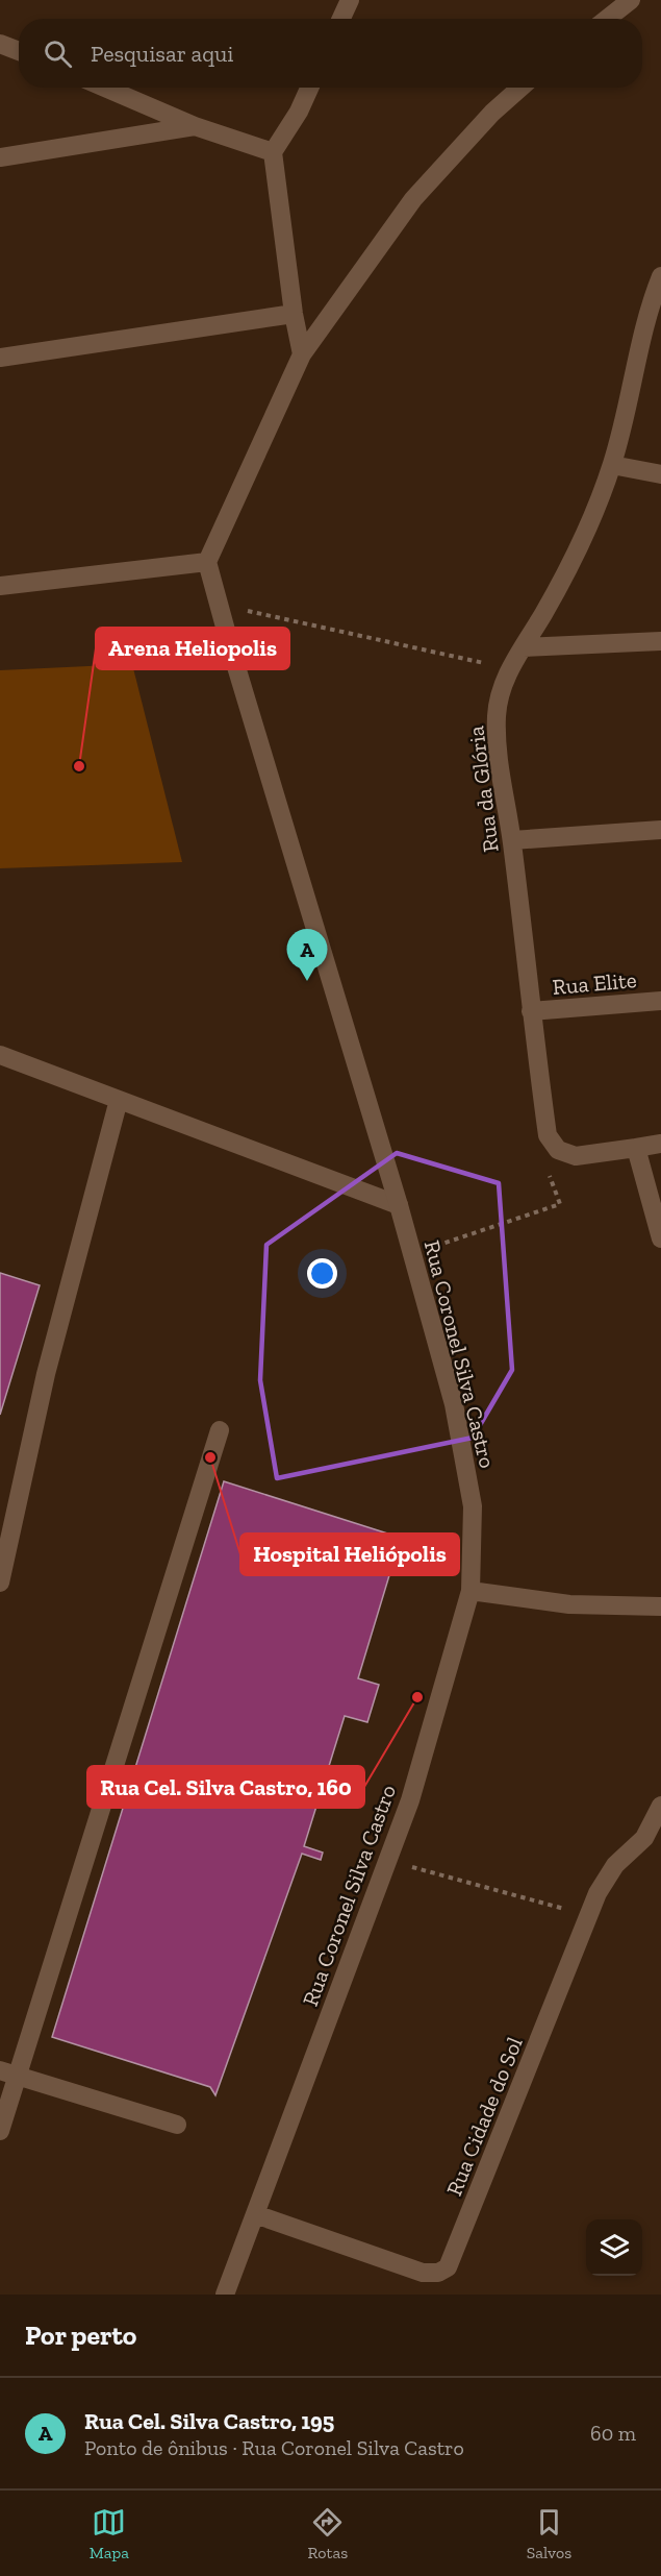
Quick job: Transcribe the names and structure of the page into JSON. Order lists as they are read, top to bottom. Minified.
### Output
{"streets":{"street":["Rua da Glória","Rua Elite","Rua Coronel Silva Castro","Rua Cidade do Sol"]},"crossings":[["Rua da Glória","Rua Elite"],["Rua Coronel Silva Castro","Rua Cidade do Sol"]],"places":["Arena Heliopolis","Hospital Heliópolis","Rua Cel. Silva Castro, 160"],"page":{"search":"Pesquisar aqui","pins":"A","heading":"Por perto","list":[{"mark":"A","name":"Rua Cel. Silva Castro, 195","note":"Ponto de ônibus · Rua Coronel Silva Castro","value":"60 m"}],"nav":["Mapa","Rotas","Salvos"]}}
